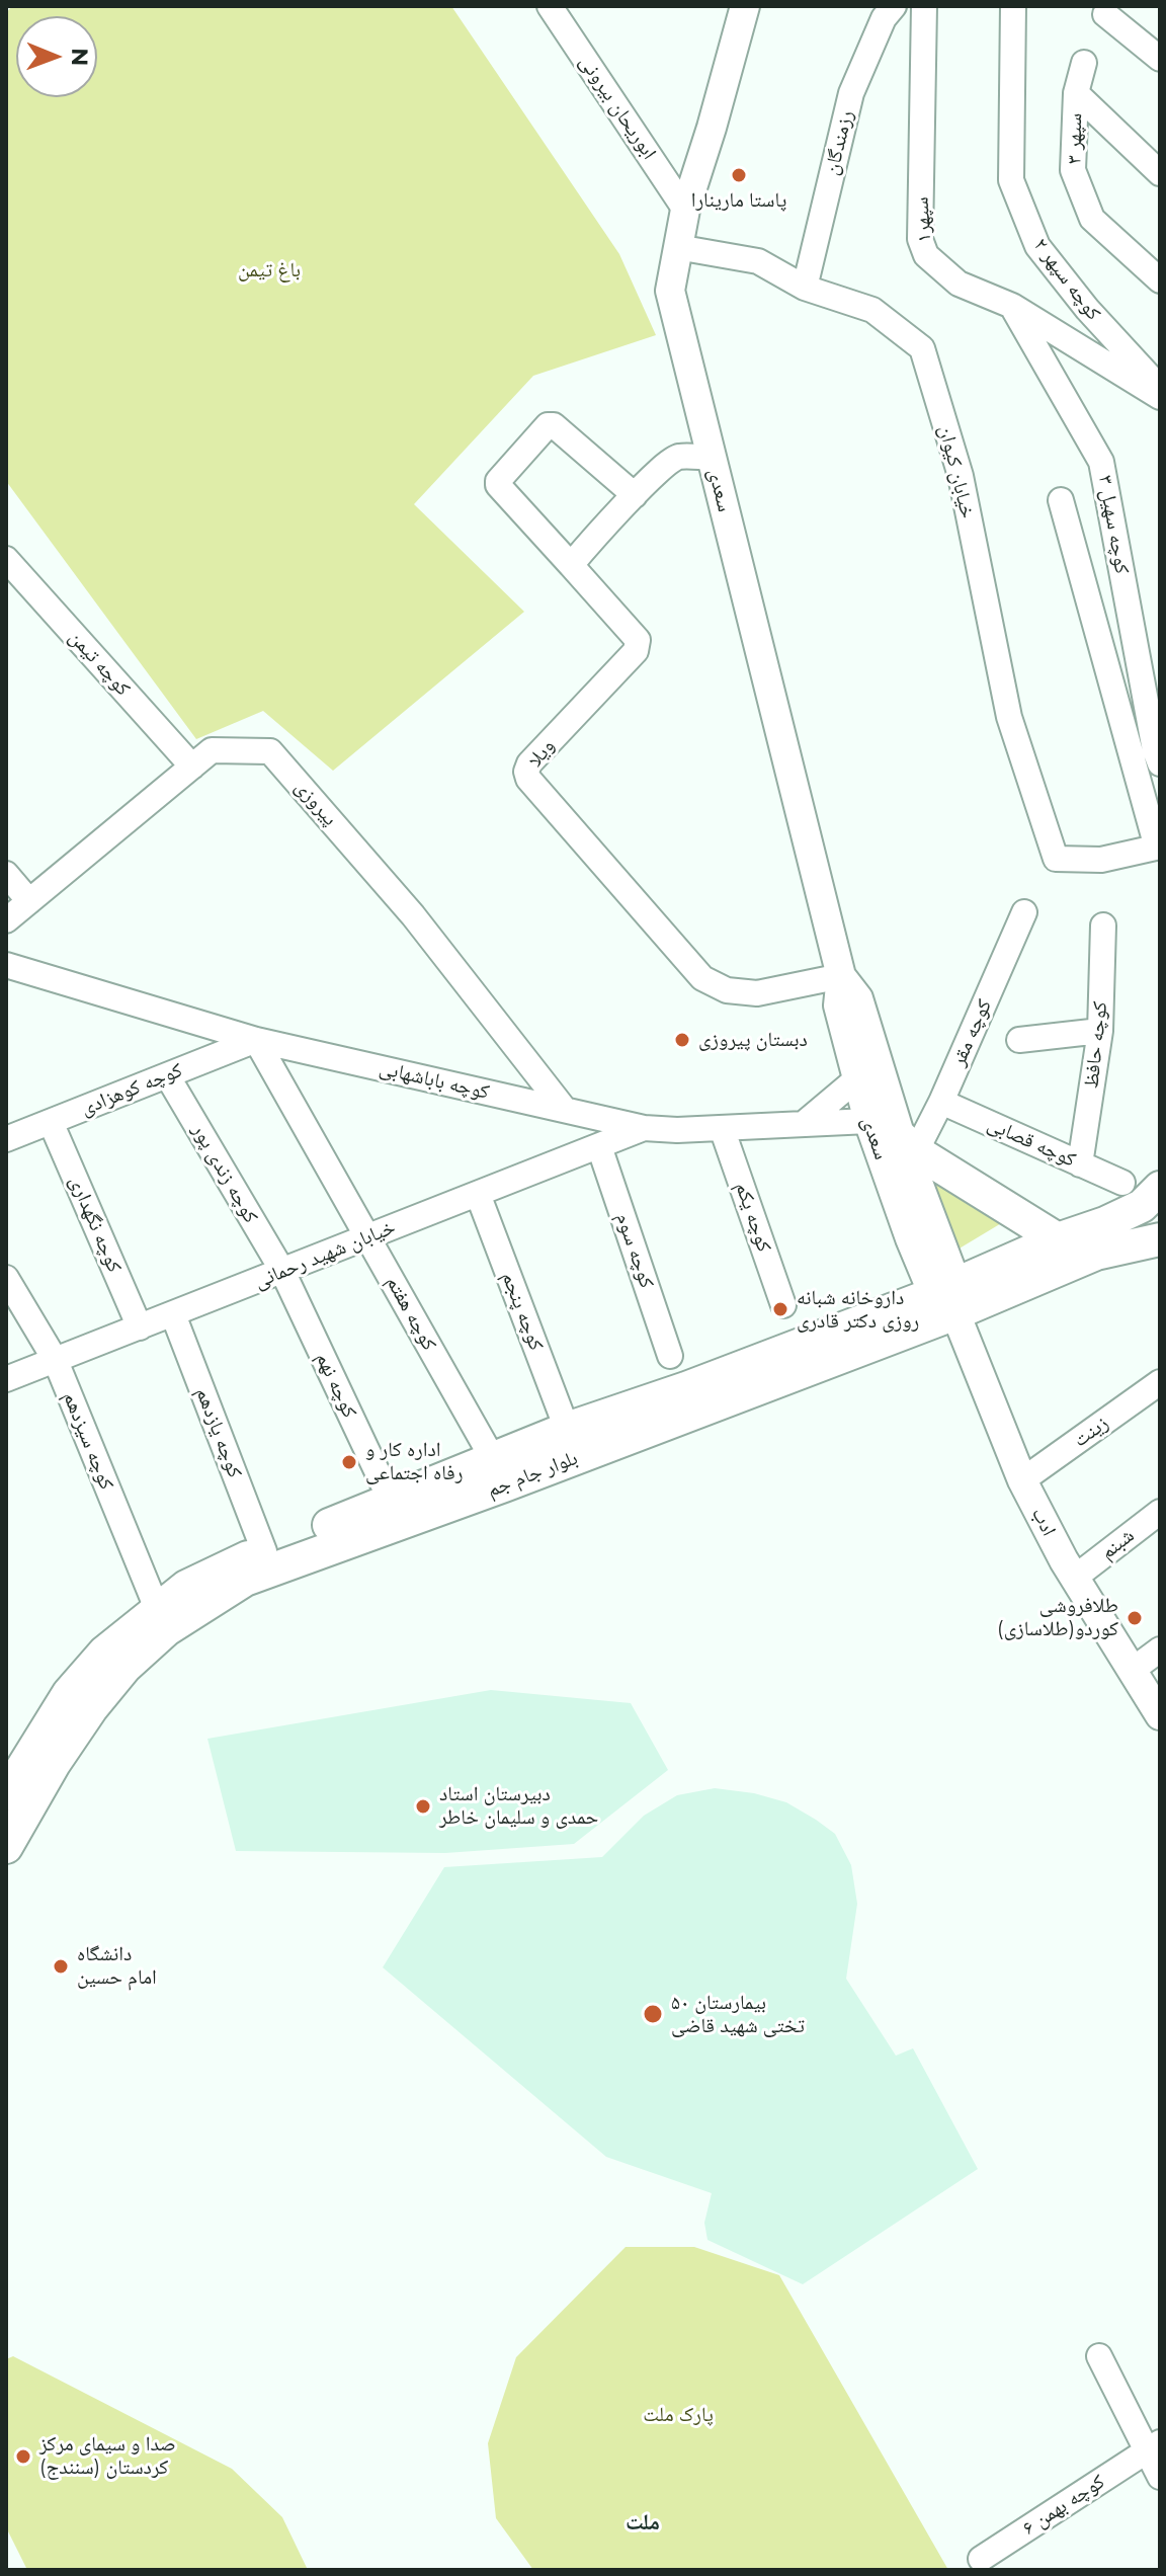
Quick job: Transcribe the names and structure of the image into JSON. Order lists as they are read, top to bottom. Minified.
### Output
{"streets":{"main road":["بلوار جام جم"],"street":["ابوریحان بیرونی","سپهر ۳","رزمندگان","سپهر۱","کوچه سپهر ۲","خیابان کیوان","سعدی","کوچه سهیل ۳","کوچه تیمن","ویلا","پیروزی","کوچه مقر","کوچه حافظ","کوچه باباشهابی","کوچه کوهزادی","کوچه قصابی","کوچه زندی پور","کوچه یکم","کوچه نگهداری","کوچه سوم","خیابان شهید رحمانی","کوچه پنجم","کوچه هفتم","کوچه نهم","زینت","کوچه یازدهم","کوچه سیزدهم","ادب","شبنم","کوچه بهمن ۶"]},"crossings":[["ابوریحان بیرونی","سعدی"],["رزمندگان","خیابان کیوان"],["سپهر۱","کوچه سهیل ۳"],["خیابان کیوان","سعدی"],["خیابان کیوان","کوچه سهیل ۳"],["سعدی","ویلا"],["سعدی","کوچه مقر"],["سعدی","کوچه باباشهابی"],["سعدی","بلوار جام جم"],["سعدی","ادب"],["کوچه تیمن","پیروزی"],["پیروزی","کوچه باباشهابی"],["کوچه مقر","کوچه قصابی"],["کوچه حافظ","کوچه قصابی"],["کوچه باباشهابی","کوچه کوهزادی"],["کوچه باباشهابی","کوچه یکم"],["کوچه باباشهابی","خیابان شهید رحمانی"],["کوچه باباشهابی","کوچه هفتم"],["کوچه کوهزادی","کوچه زندی پور"],["کوچه کوهزادی","کوچه نگهداری"],["کوچه کوهزادی","کوچه هفتم"],["کوچه زندی پور","خیابان شهید رحمانی"],["کوچه زندی پور","کوچه نهم"],["کوچه نگهداری","خیابان شهید رحمانی"],["کوچه سوم","خیابان شهید رحمانی"],["خیابان شهید رحمانی","کوچه پنجم"],["خیابان شهید رحمانی","کوچه هفتم"],["خیابان شهید رحمانی","کوچه نهم"],["خیابان شهید رحمانی","کوچه یازدهم"],["خیابان شهید رحمانی","کوچه سیزدهم"],["کوچه پنجم","بلوار جام جم"],["کوچه هفتم","بلوار جام جم"],["کوچه نهم","بلوار جام جم"],["زینت","ادب"],["کوچه یازدهم","بلوار جام جم"],["کوچه سیزدهم","بلوار جام جم"],["بلوار جام جم","ادب"],["ادب","شبنم"]],"districts":["ملت"],"parks":["باغ تیمن","پارک ملت"],"places":["پاستا مارینارا","دبستان پیروزی","داروخانه شبانه روزی دکتر قادری","اداره کار و رفاه اجتماعی","طلافروشی کوردو(طلاسازی)","دبیرستان استاد حمدی و سلیمان خاطر","دانشگاه امام حسین","بیمارستان ۵۰ تختی شهید قاضی","صدا و سیمای مرکز کردستان (سنندج)"],"north":"right"}
